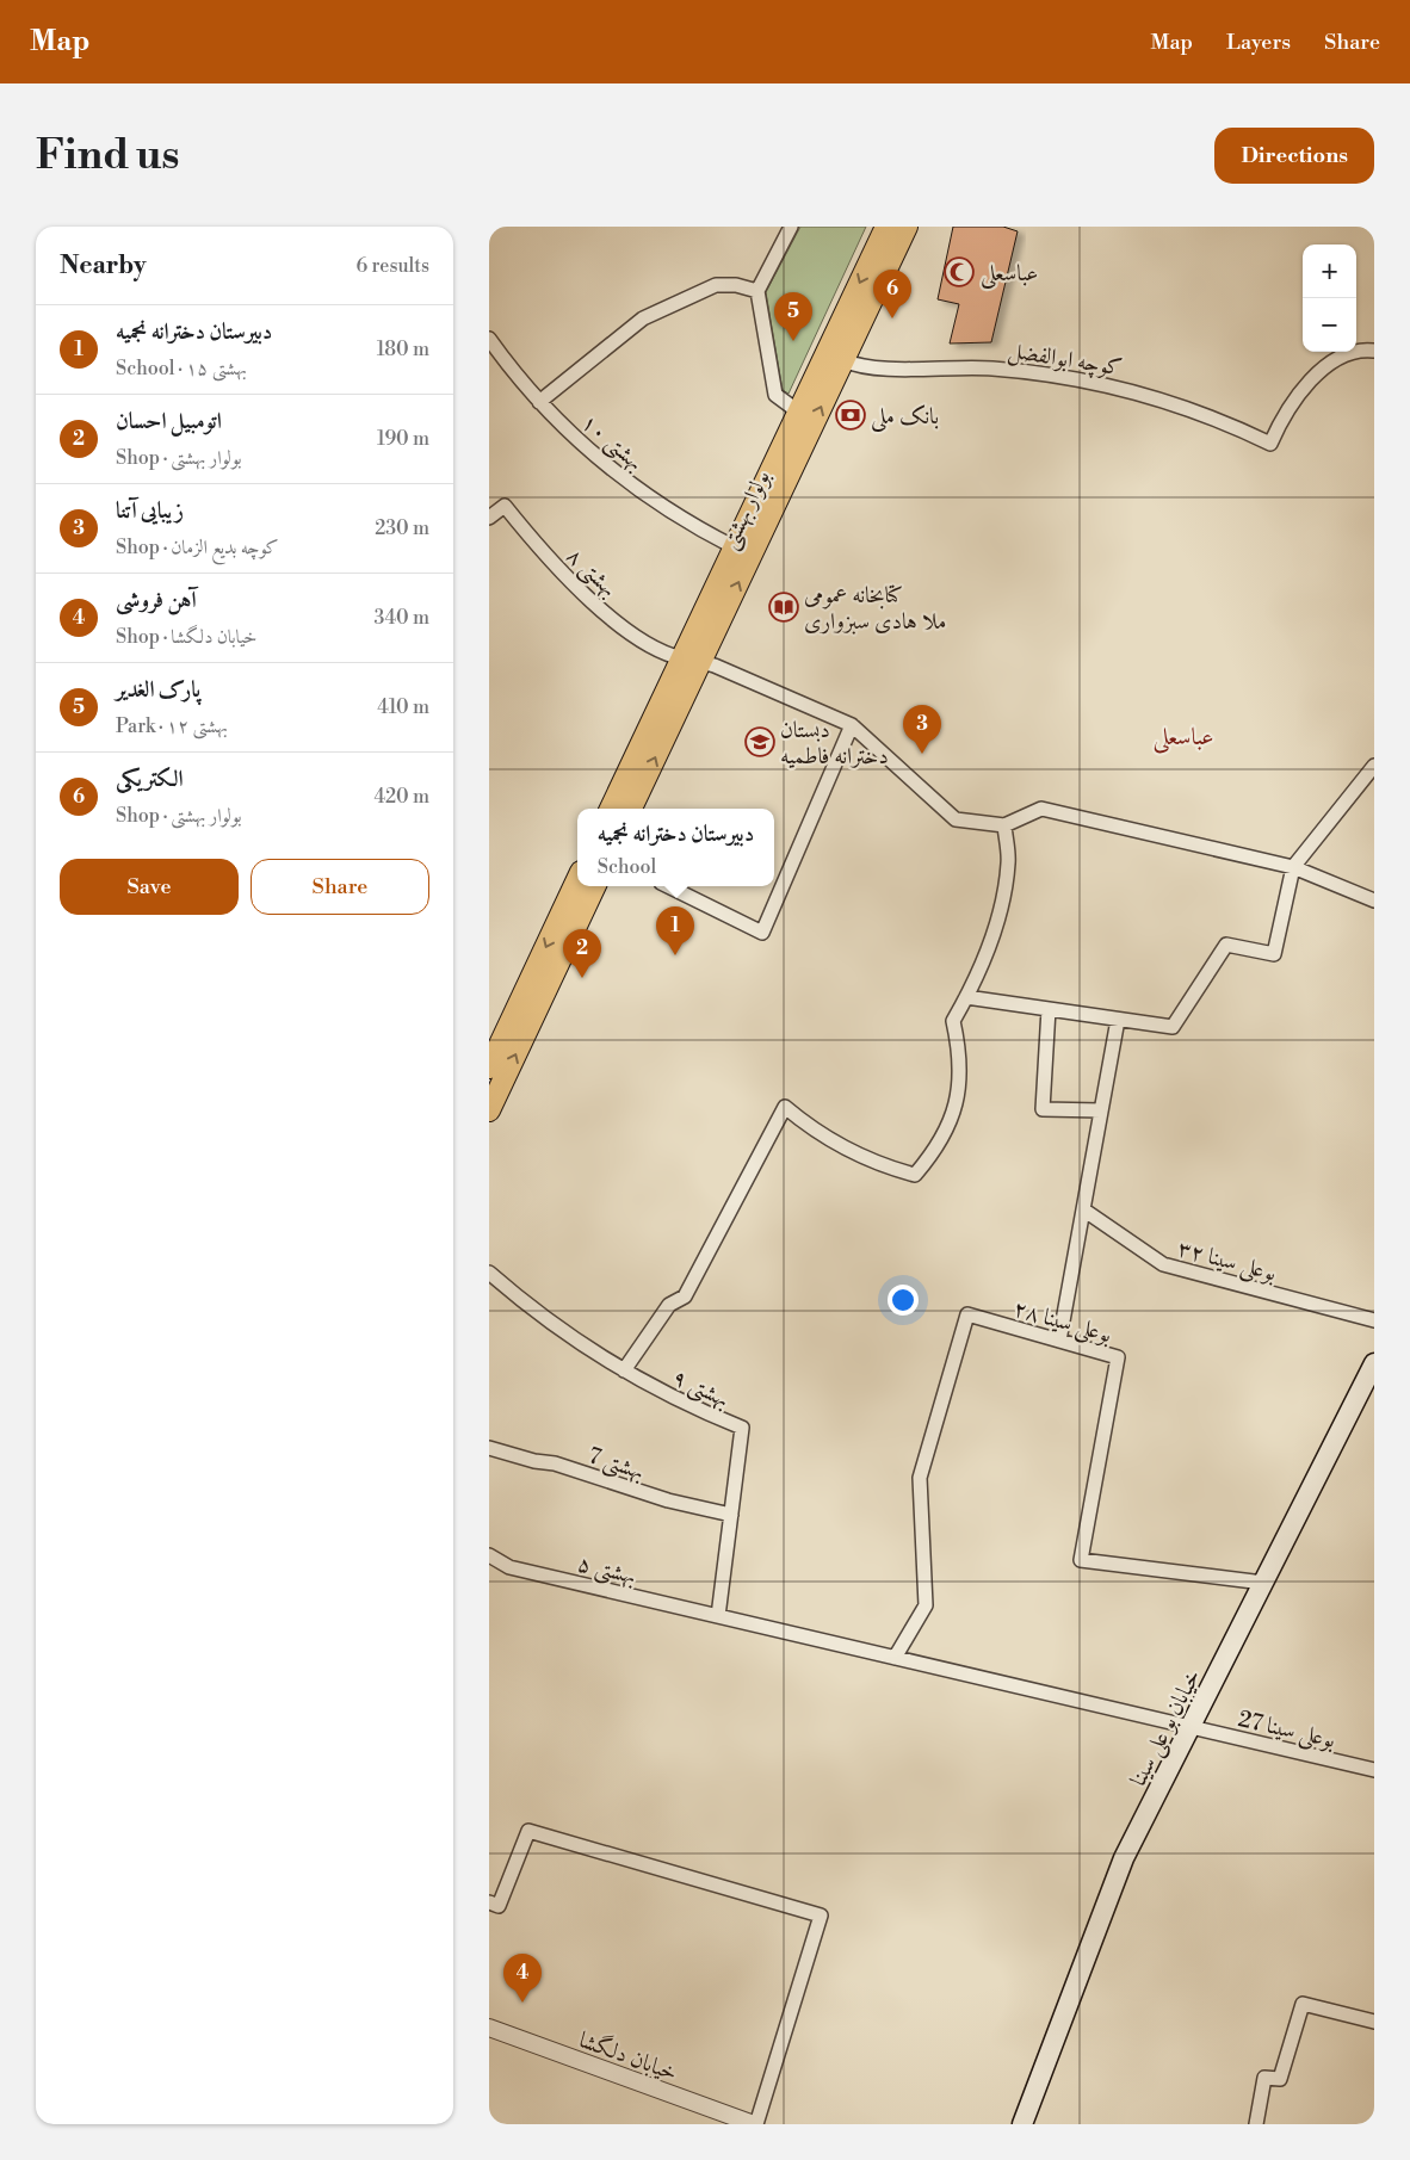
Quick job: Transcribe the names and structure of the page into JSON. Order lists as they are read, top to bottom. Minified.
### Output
{"streets":{"main road":["بولوار بهشتی","خیابان بو علی سینا"],"street":["کوچه ابوالفضل","بهشتی ۱۰","بهشتی ۸","بوعلی سینا ۳۲","بوعلی سینا ۲۸","بهشتی ۹","بهشتی 7","بهشتی ۵","بوعلی سینا 27","خیابان دلگشا"]},"crossings":[["کوچه ابوالفضل","بولوار بهشتی"],["بهشتی ۱۰","بولوار بهشتی"],["بولوار بهشتی","بهشتی ۸"],["بوعلی سینا ۲۸","بهشتی ۵"],["بوعلی سینا ۲۸","خیابان بو علی سینا"],["بوعلی سینا ۲۸","بوعلی سینا 27"],["بهشتی ۹","بهشتی 7"],["بهشتی ۹","بهشتی ۵"],["بهشتی ۵","بوعلی سینا 27"],["خیابان بو علی سینا","بوعلی سینا 27"]],"districts":["عباسعلی"],"places":{"mosque":["عباسعلی"],"bank":["بانک ملی"],"library":["کتابخانه عمومی ملا هادی سبزواری"],"school or university":["دبستان دخترانه فاطمیه"]},"page":{"header":"Map","nav":["Map","Layers","Share"],"buttons":["Directions",["Save","Share"]],"title":"Find us","heading":["Nearby","6 results"],"map_buttons":["+","−"],"pins":["6","5","3","1","2","4"],"list":[{"mark":"1","name":"دبیرستان دخترانه نجمیه","note":"School · بهشتی ۱۵","value":"180 m"},{"mark":"2","name":"اتومبیل احسان","note":"Shop · بولوار بهشتی","value":"190 m"},{"mark":"3","name":"زیبایی آتنا","note":"Shop · کوچه بدیع الزمان","value":"230 m"},{"mark":"4","name":"آهن فروشی","note":"Shop · خیابان دلگشا","value":"340 m"},{"mark":"5","name":"پارک الغدیر","note":"Park · بهشتی ۱۲","value":"410 m"},{"mark":"6","name":"الکتریکی","note":"Shop · بولوار بهشتی","value":"420 m"}],"popup":["دبیرستان دخترانه نجمیه","School"]}}
